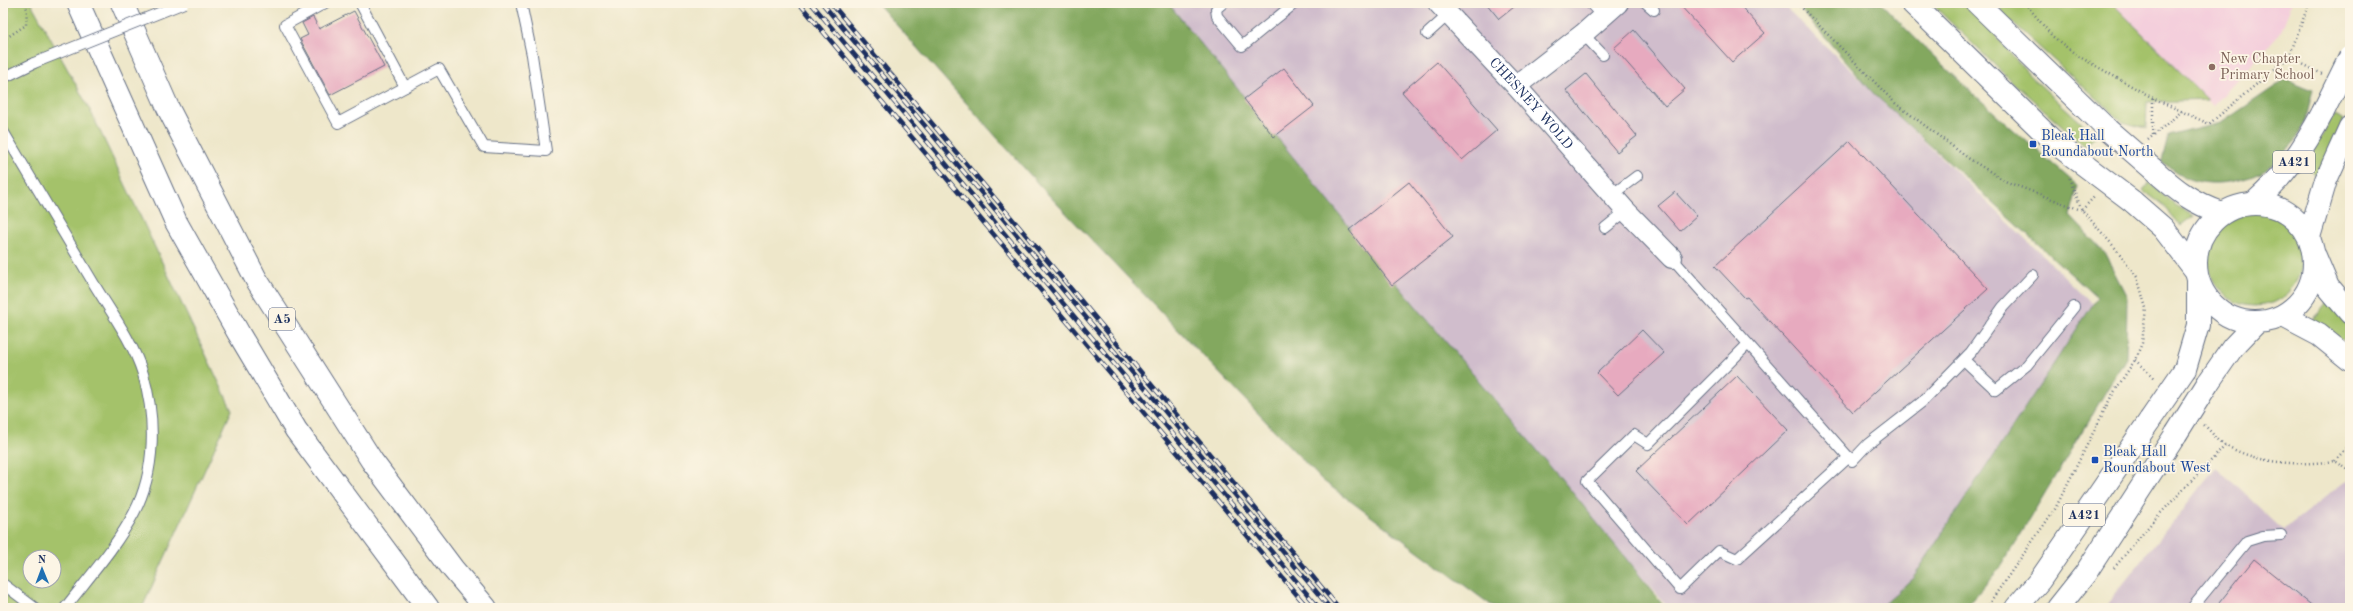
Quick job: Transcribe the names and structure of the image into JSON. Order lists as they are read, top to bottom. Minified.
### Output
{"streets":{"main road":["A421","A5"],"street":["CHESNEY WOLD"]},"places":{"other":["New Chapter Primary School"],"transit":["Bleak Hall Roundabout North","Bleak Hall Roundabout West"]},"north":"top"}
